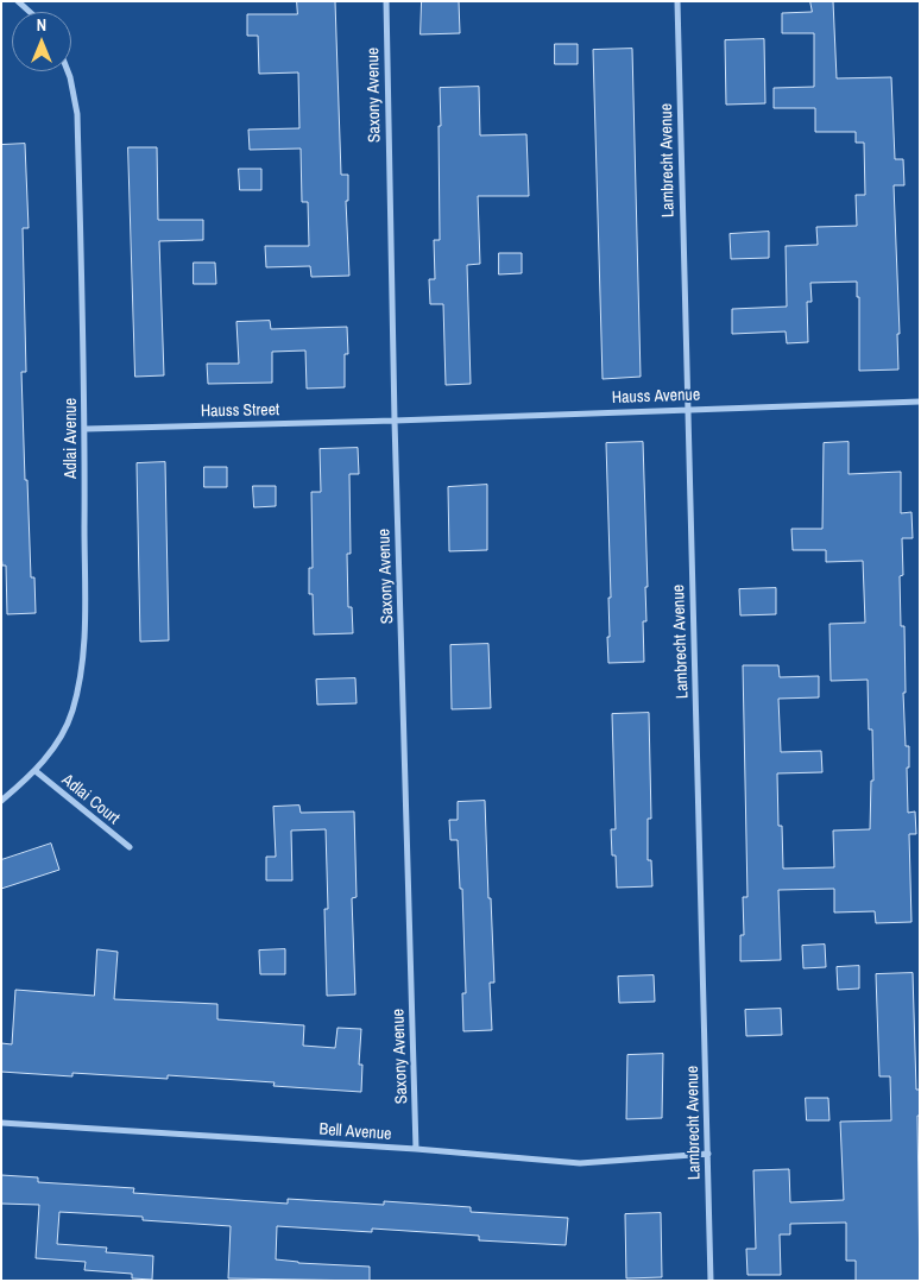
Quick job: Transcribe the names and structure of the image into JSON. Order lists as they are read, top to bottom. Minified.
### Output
{"streets":{"street":["Saxony Avenue","Lambrecht Avenue","Hauss Avenue","Hauss Street","Adlai Avenue","Adlai Court","Bell Avenue"]},"crossings":[["Saxony Avenue","Hauss Avenue"],["Saxony Avenue","Hauss Street"],["Saxony Avenue","Bell Avenue"],["Lambrecht Avenue","Hauss Avenue"],["Lambrecht Avenue","Bell Avenue"],["Hauss Avenue","Hauss Street"],["Hauss Street","Adlai Avenue"],["Adlai Avenue","Adlai Court"]],"north":"top"}
